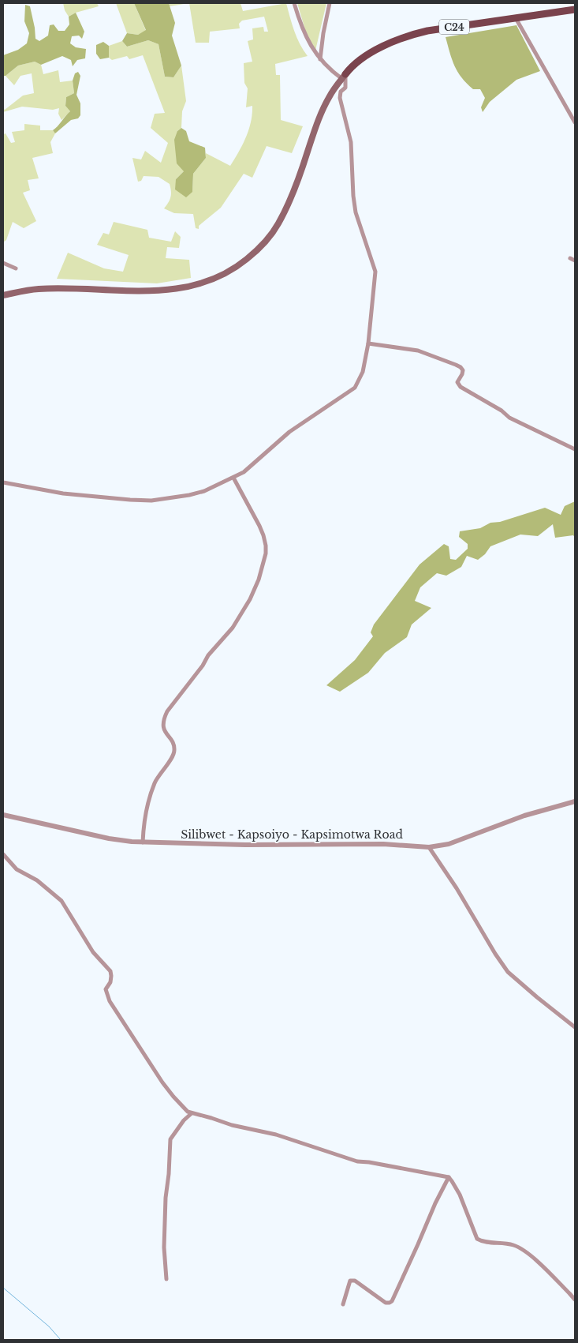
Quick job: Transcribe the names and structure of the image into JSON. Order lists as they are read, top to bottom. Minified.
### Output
{"streets":{"main road":["C24"],"street":["Silibwet - Kapsoiyo - Kapsimotwa Road"]}}
